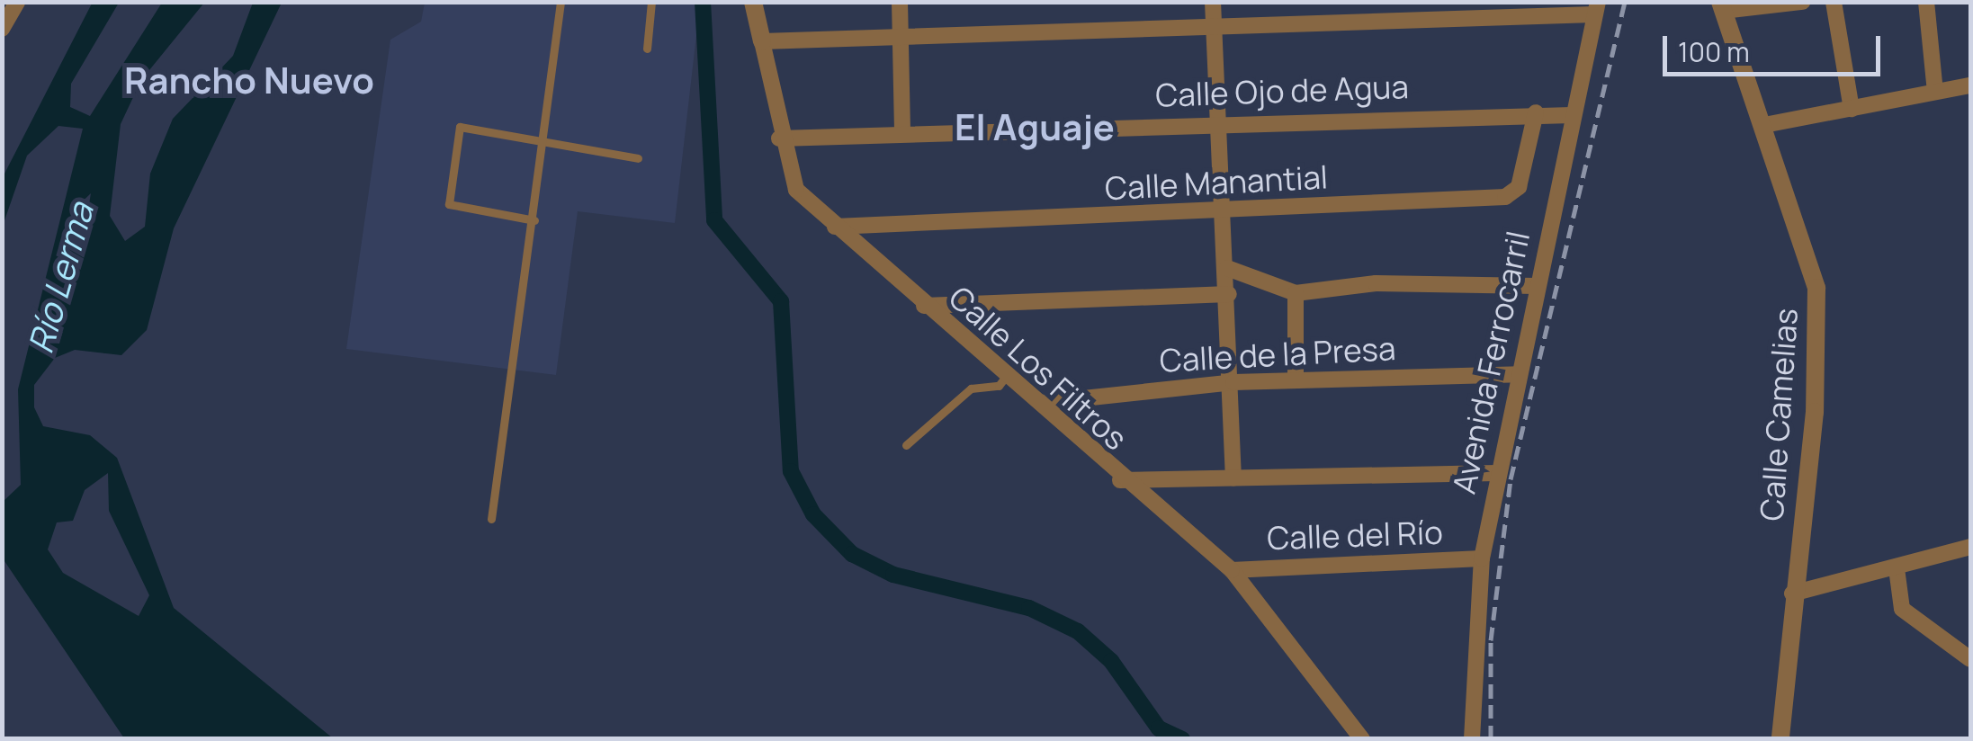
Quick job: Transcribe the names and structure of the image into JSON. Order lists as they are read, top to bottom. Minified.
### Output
{"streets":{"street":["Calle Ojo de Agua","Calle Manantial","Calle de la Presa","Avenida Ferrocarril","Calle Los Filtros","Calle Camelias","Calle del Río"]},"crossings":[["Calle Ojo de Agua","Calle Manantial"],["Calle Ojo de Agua","Avenida Ferrocarril"],["Calle Ojo de Agua","Calle Los Filtros"],["Calle Manantial","Calle Los Filtros"],["Calle de la Presa","Avenida Ferrocarril"],["Calle de la Presa","Calle Los Filtros"],["Avenida Ferrocarril","Calle del Río"],["Calle Los Filtros","Calle del Río"]],"districts":["Rancho Nuevo","El Aguaje"],"water":["Río Lerma"],"scale_bar":"100 m"}
